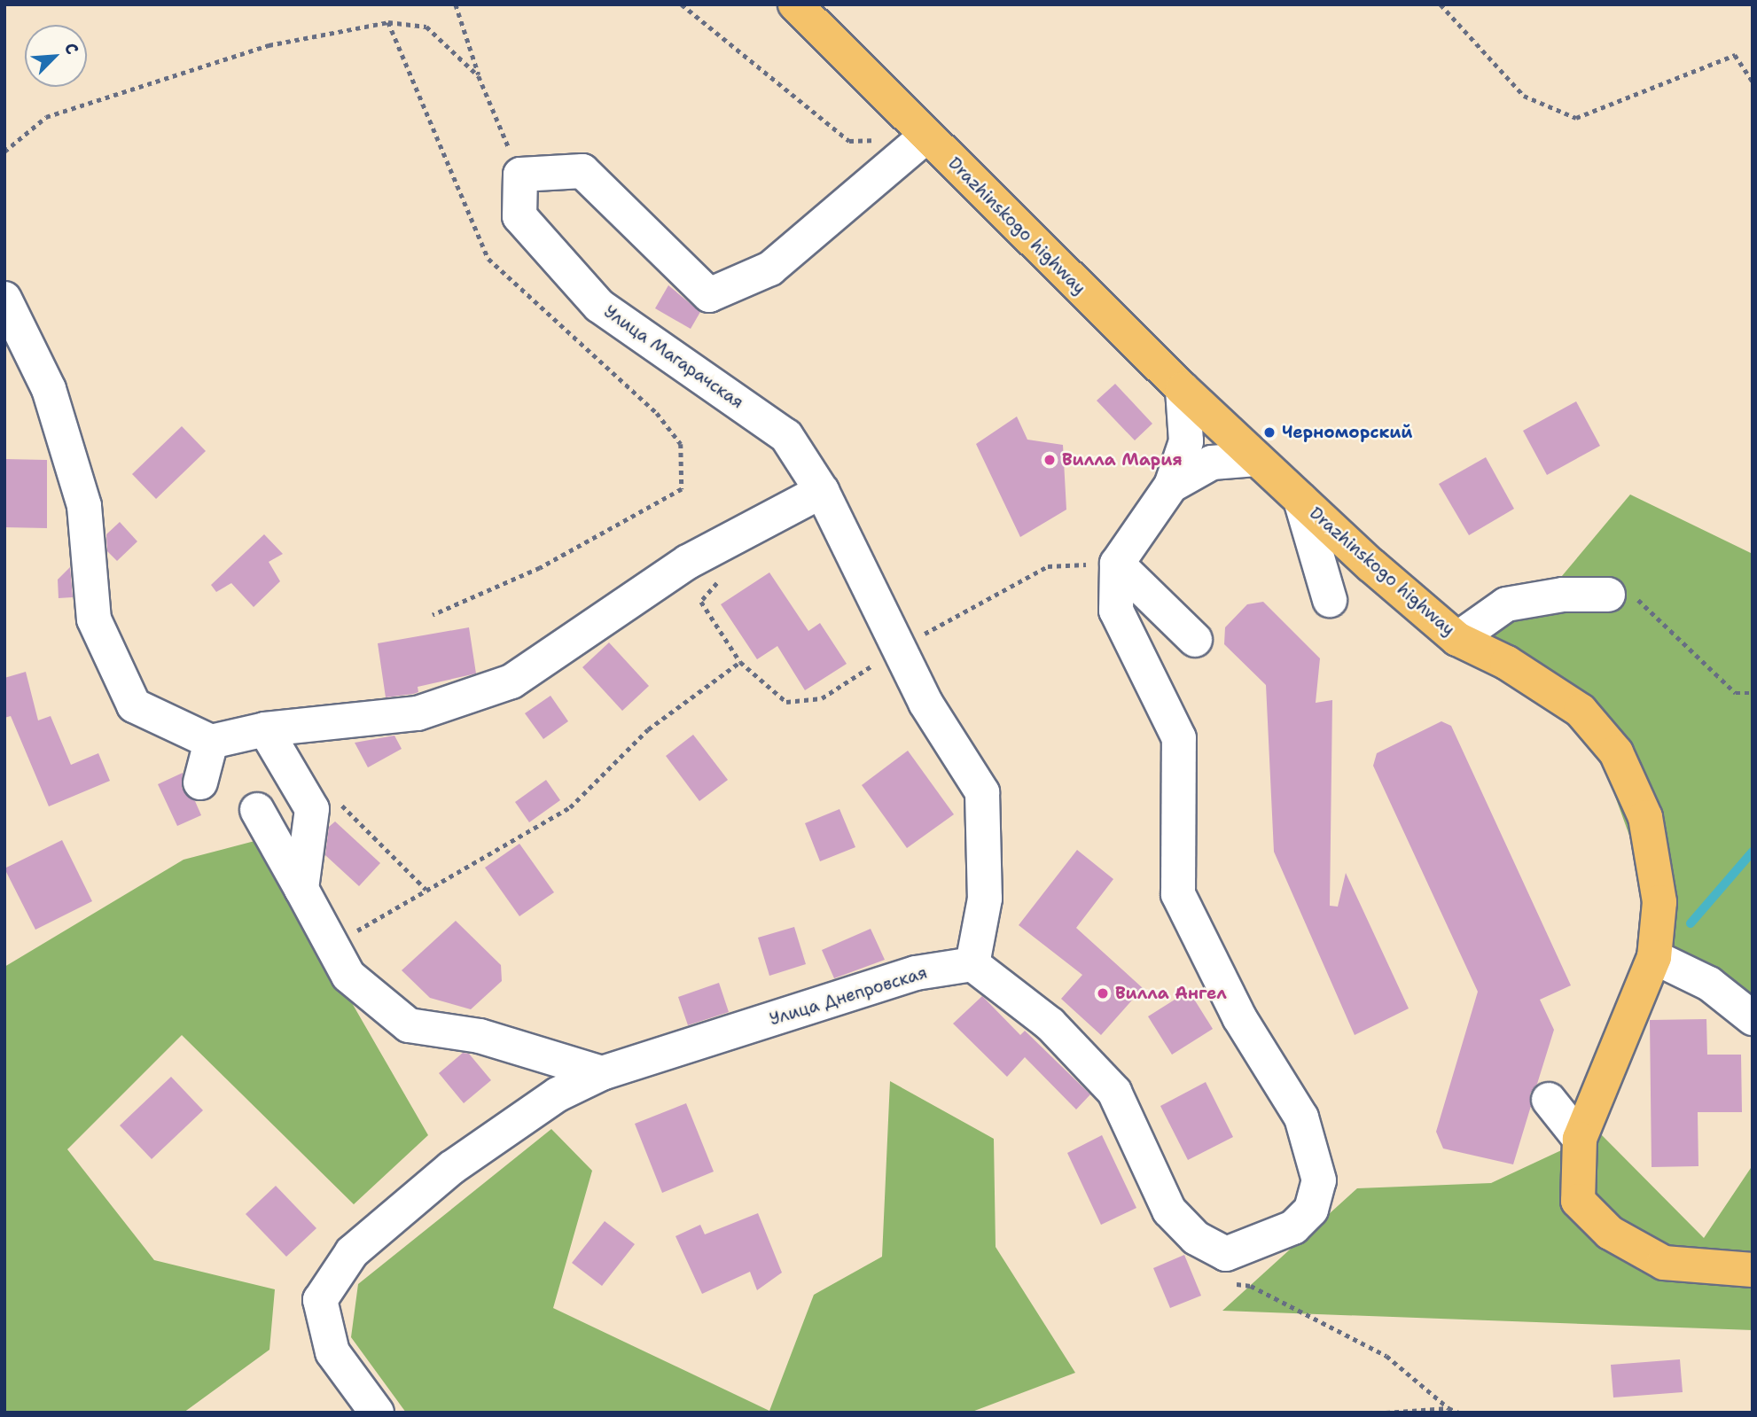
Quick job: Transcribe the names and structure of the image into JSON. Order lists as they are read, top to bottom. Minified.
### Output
{"streets":{"main road":["Drazhinskogo highway"],"street":["Улица Магарачская","Улица Днепровская"]},"crossings":[["Улица Магарачская","Улица Днепровская"]],"places":["Черноморский","Вилла Мария","Вилла Ангел"],"north":"top right"}
